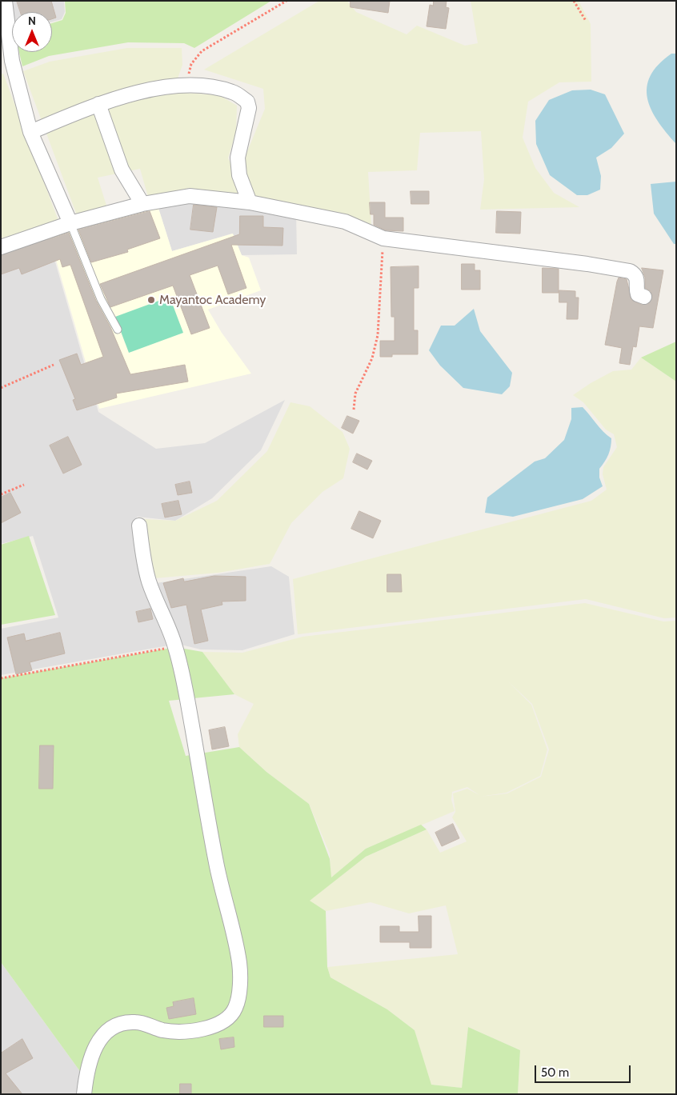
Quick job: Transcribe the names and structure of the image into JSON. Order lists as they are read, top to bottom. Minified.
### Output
{"places":["Mayantoc Academy"],"scale_bar":"50 m","north":"top"}
